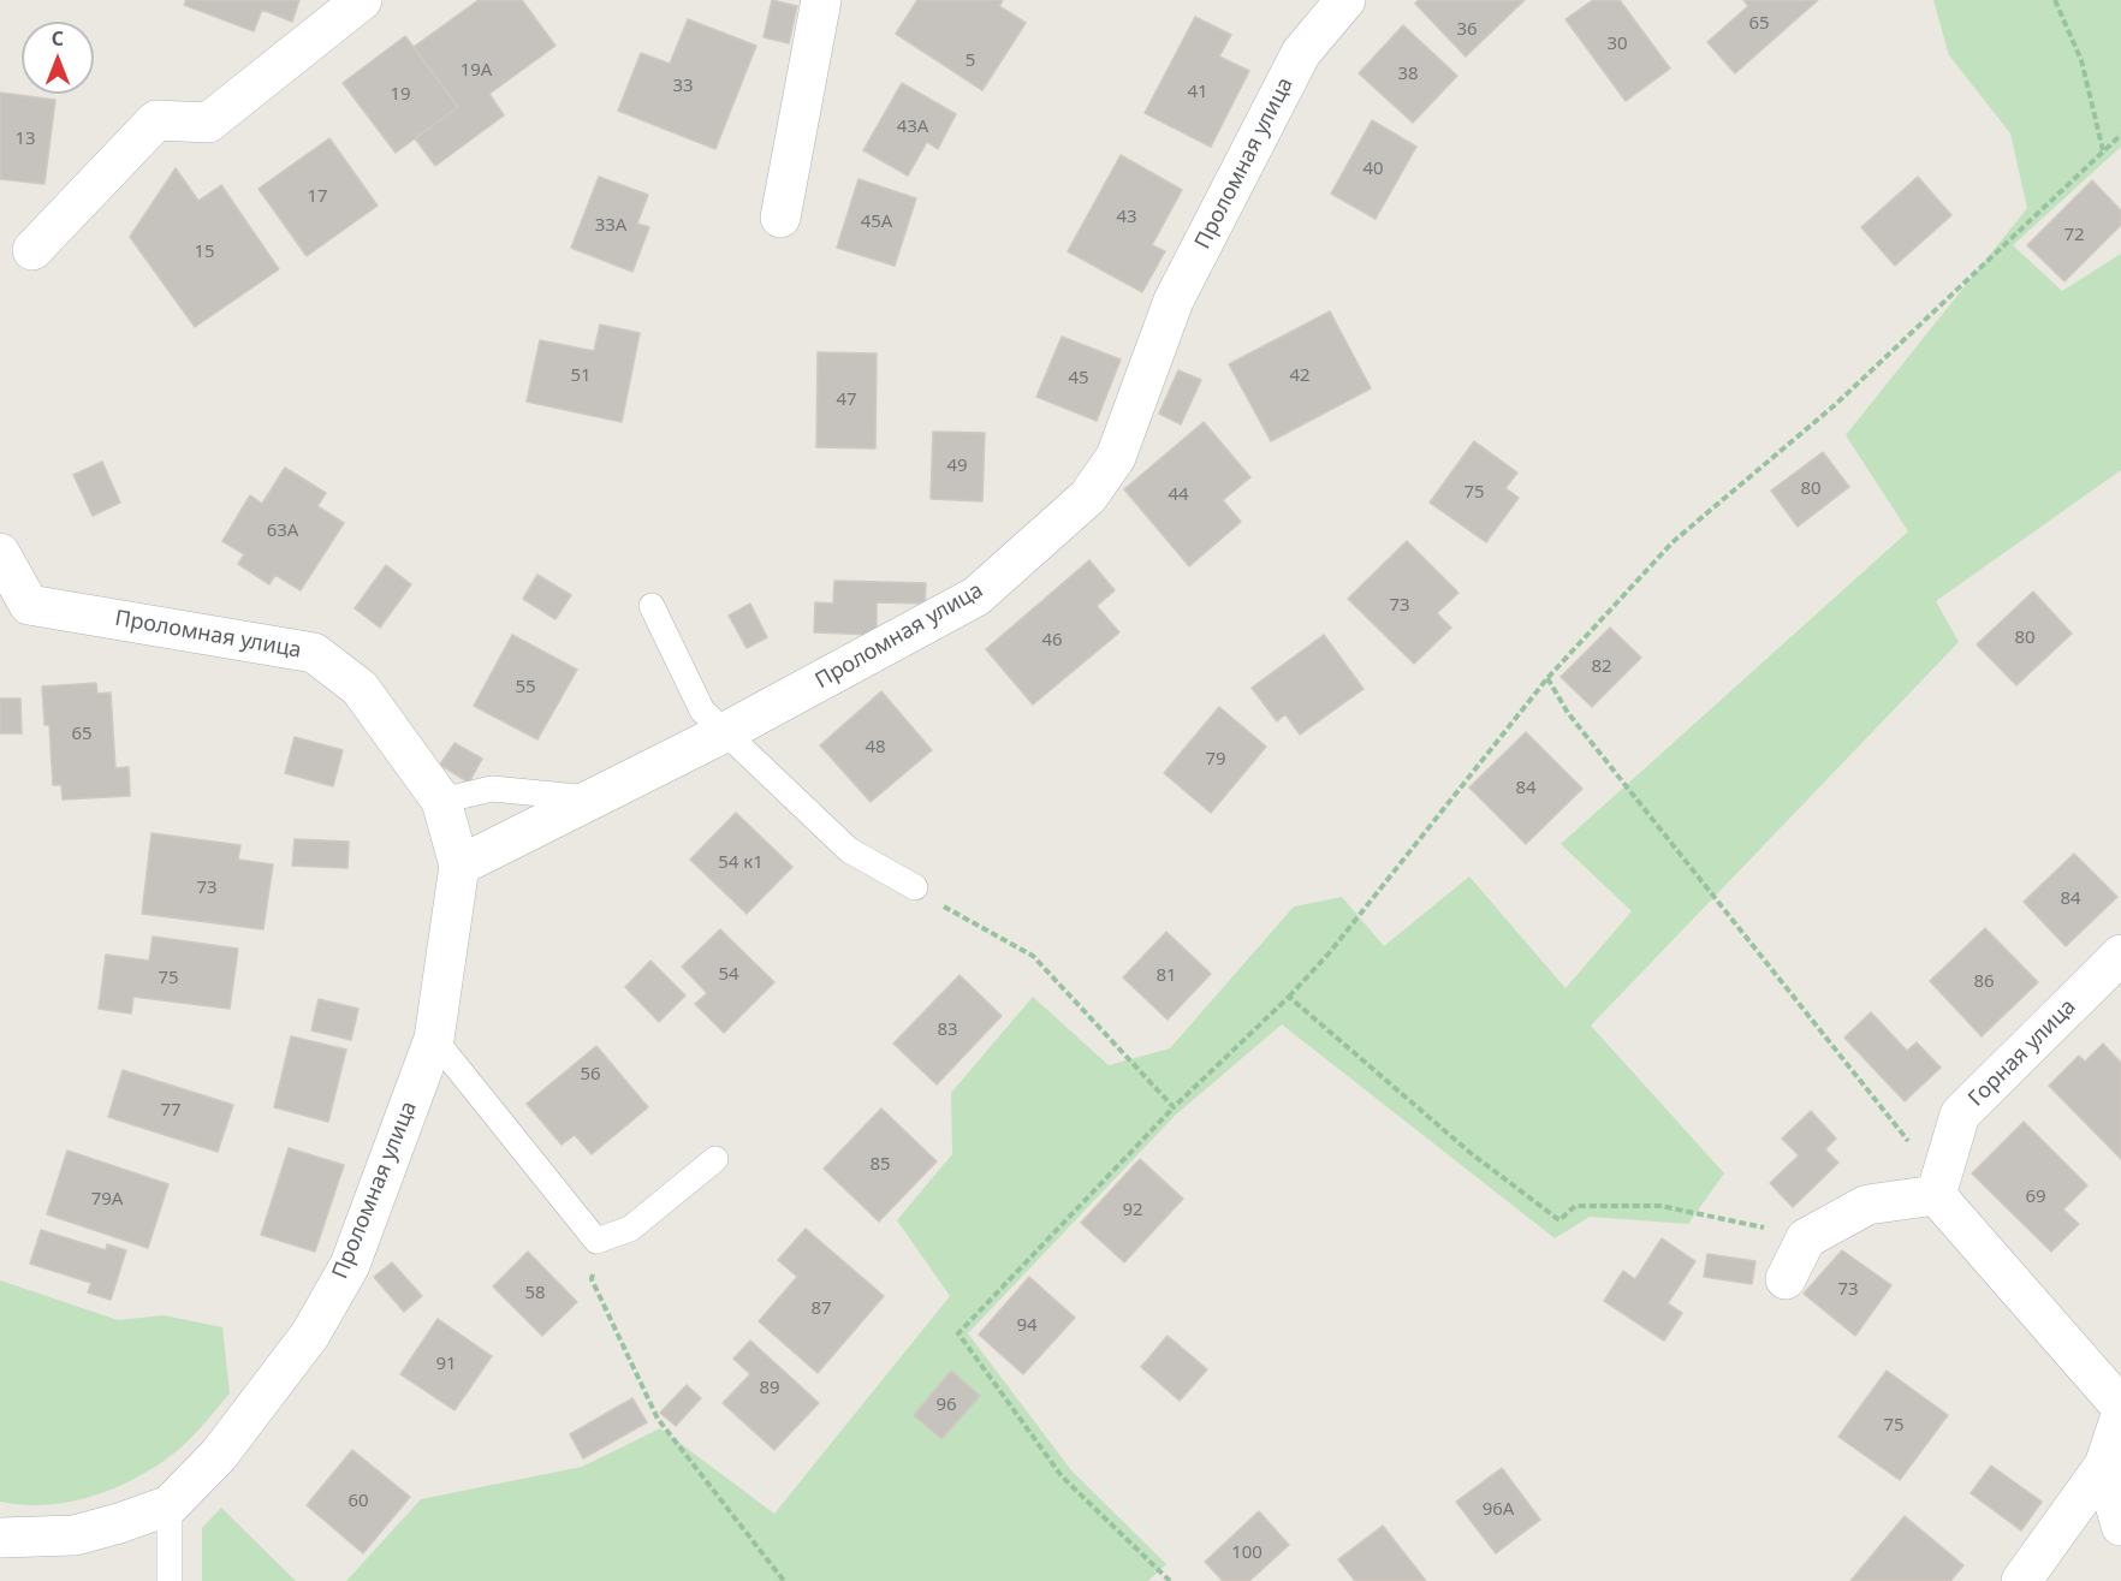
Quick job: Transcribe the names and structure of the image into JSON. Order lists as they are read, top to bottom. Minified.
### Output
{"streets":{"street":["Проломная улица","Горная улица"]},"house_numbers":["65","36","30","5","19А","38","33","41","19","43А","13","40","17","43","45А","33А","72","15","51","42","45","47","49","80","75","44","63А","73","80","46","82","55","65","48","79","84","54 к1","73","84","54","81","75","86","83","56","77","85","69","79А","92","73","58","87","94","91","89","96","75","60","96А","100"],"north":"top"}
